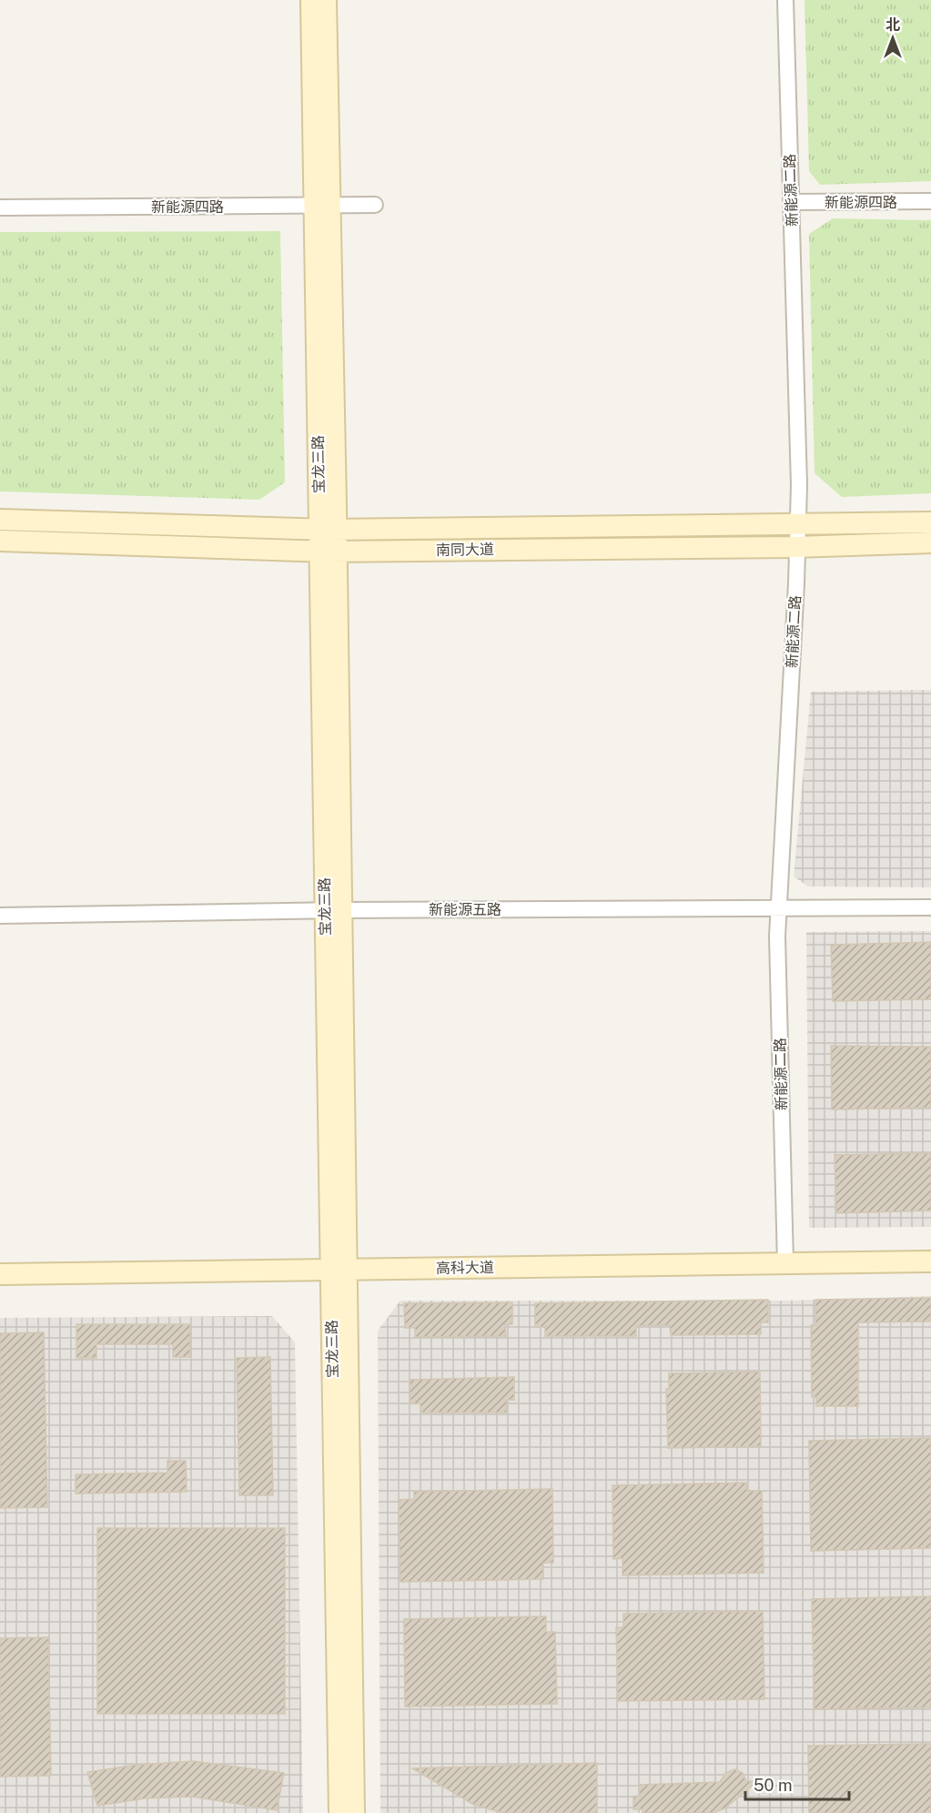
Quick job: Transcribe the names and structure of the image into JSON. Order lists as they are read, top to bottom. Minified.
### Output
{"streets":{"street":["新能源二路","新能源四路","宝龙三路","南同大道","新能源五路","高科大道"]},"crossings":[["新能源二路","新能源四路"],["新能源二路","南同大道"],["新能源二路","新能源五路"],["新能源二路","高科大道"],["新能源四路","宝龙三路"],["宝龙三路","南同大道"],["宝龙三路","新能源五路"],["宝龙三路","高科大道"]],"scale_bar":"50 m","north":"top"}
